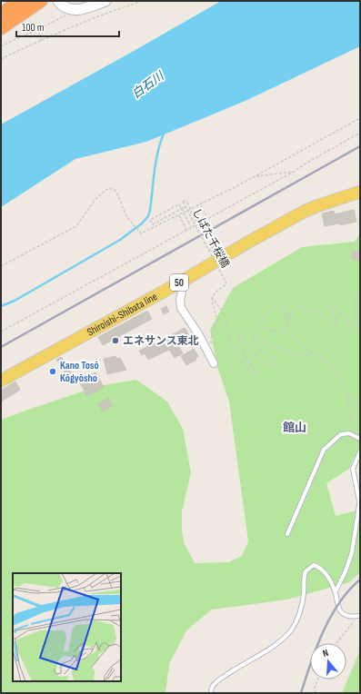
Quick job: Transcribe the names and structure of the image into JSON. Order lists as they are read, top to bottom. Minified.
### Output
{"streets":{"main road":["50","Shiroishi-Shibata line"],"path":["しばた千桜橋"]},"districts":["館山"],"water":["白石川"],"places":["エネサンス東北","Kano Tosō Kōgyōsho"],"scale_bar":"100 m","north":"top"}
